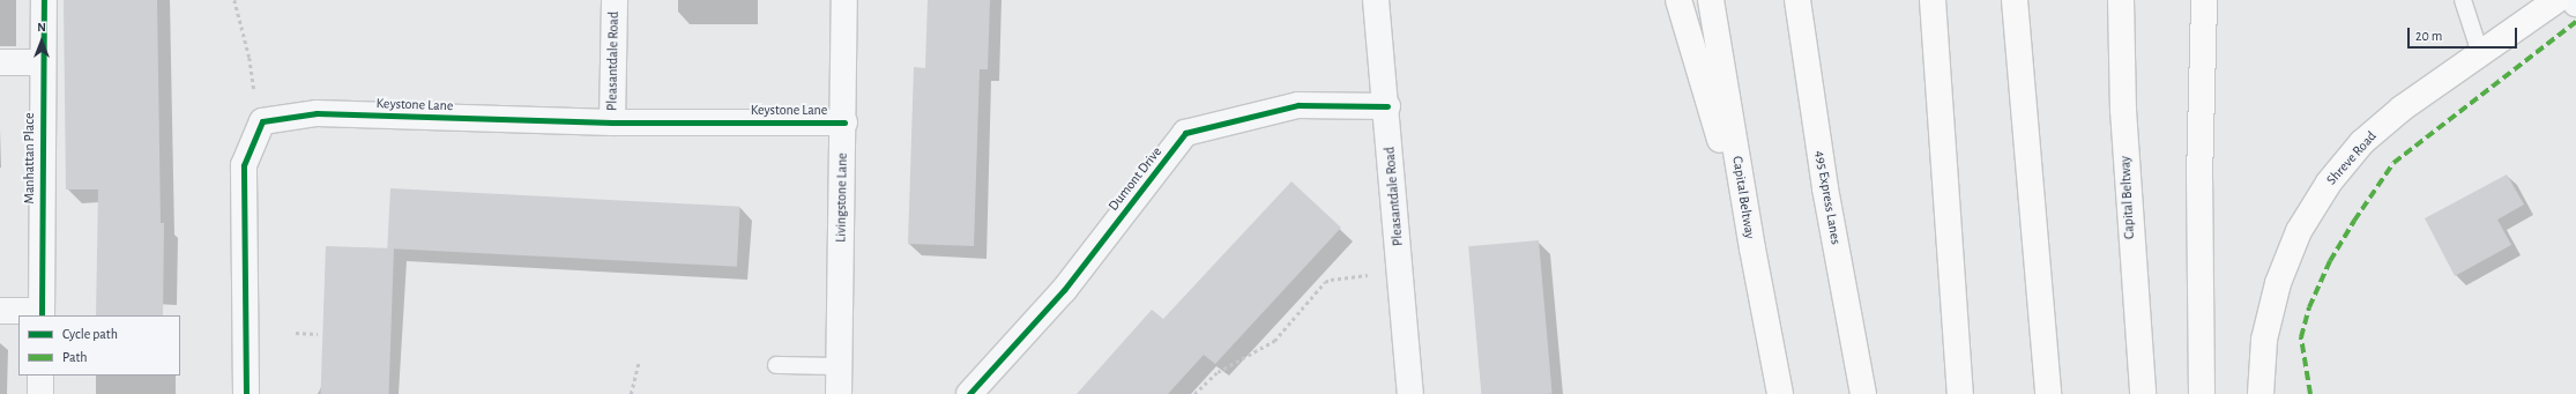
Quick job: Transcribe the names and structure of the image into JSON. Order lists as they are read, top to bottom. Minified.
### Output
{"streets":{"main road":["Shreve Road","Capital Beltway","495 Express Lanes"],"street":["Pleasantdale Road","Keystone Lane","Manhattan Place","Dumont Drive","Livingstone Lane"]},"crossings":[["Pleasantdale Road","Keystone Lane"],["Pleasantdale Road","Dumont Drive"],["Keystone Lane","Livingstone Lane"]],"legend":["Cycle path","Path"],"scale_bar":"20 m","north":"top"}
